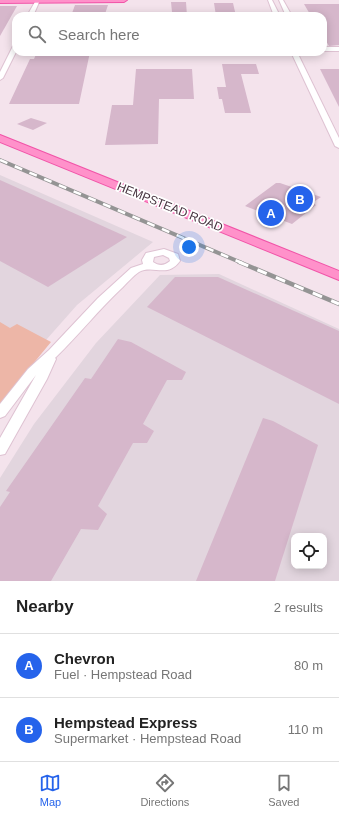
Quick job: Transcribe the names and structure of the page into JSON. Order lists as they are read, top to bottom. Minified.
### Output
{"streets":{"main road":["HEMPSTEAD ROAD"]},"page":{"search":"Search here","pins":["B","A"],"heading":["Nearby","2 results"],"list":[{"mark":"A","name":"Chevron","note":"Fuel · Hempstead Road","value":"80 m"},{"mark":"B","name":"Hempstead Express","note":"Supermarket · Hempstead Road","value":"110 m"}],"nav":["Map","Directions","Saved"]}}
